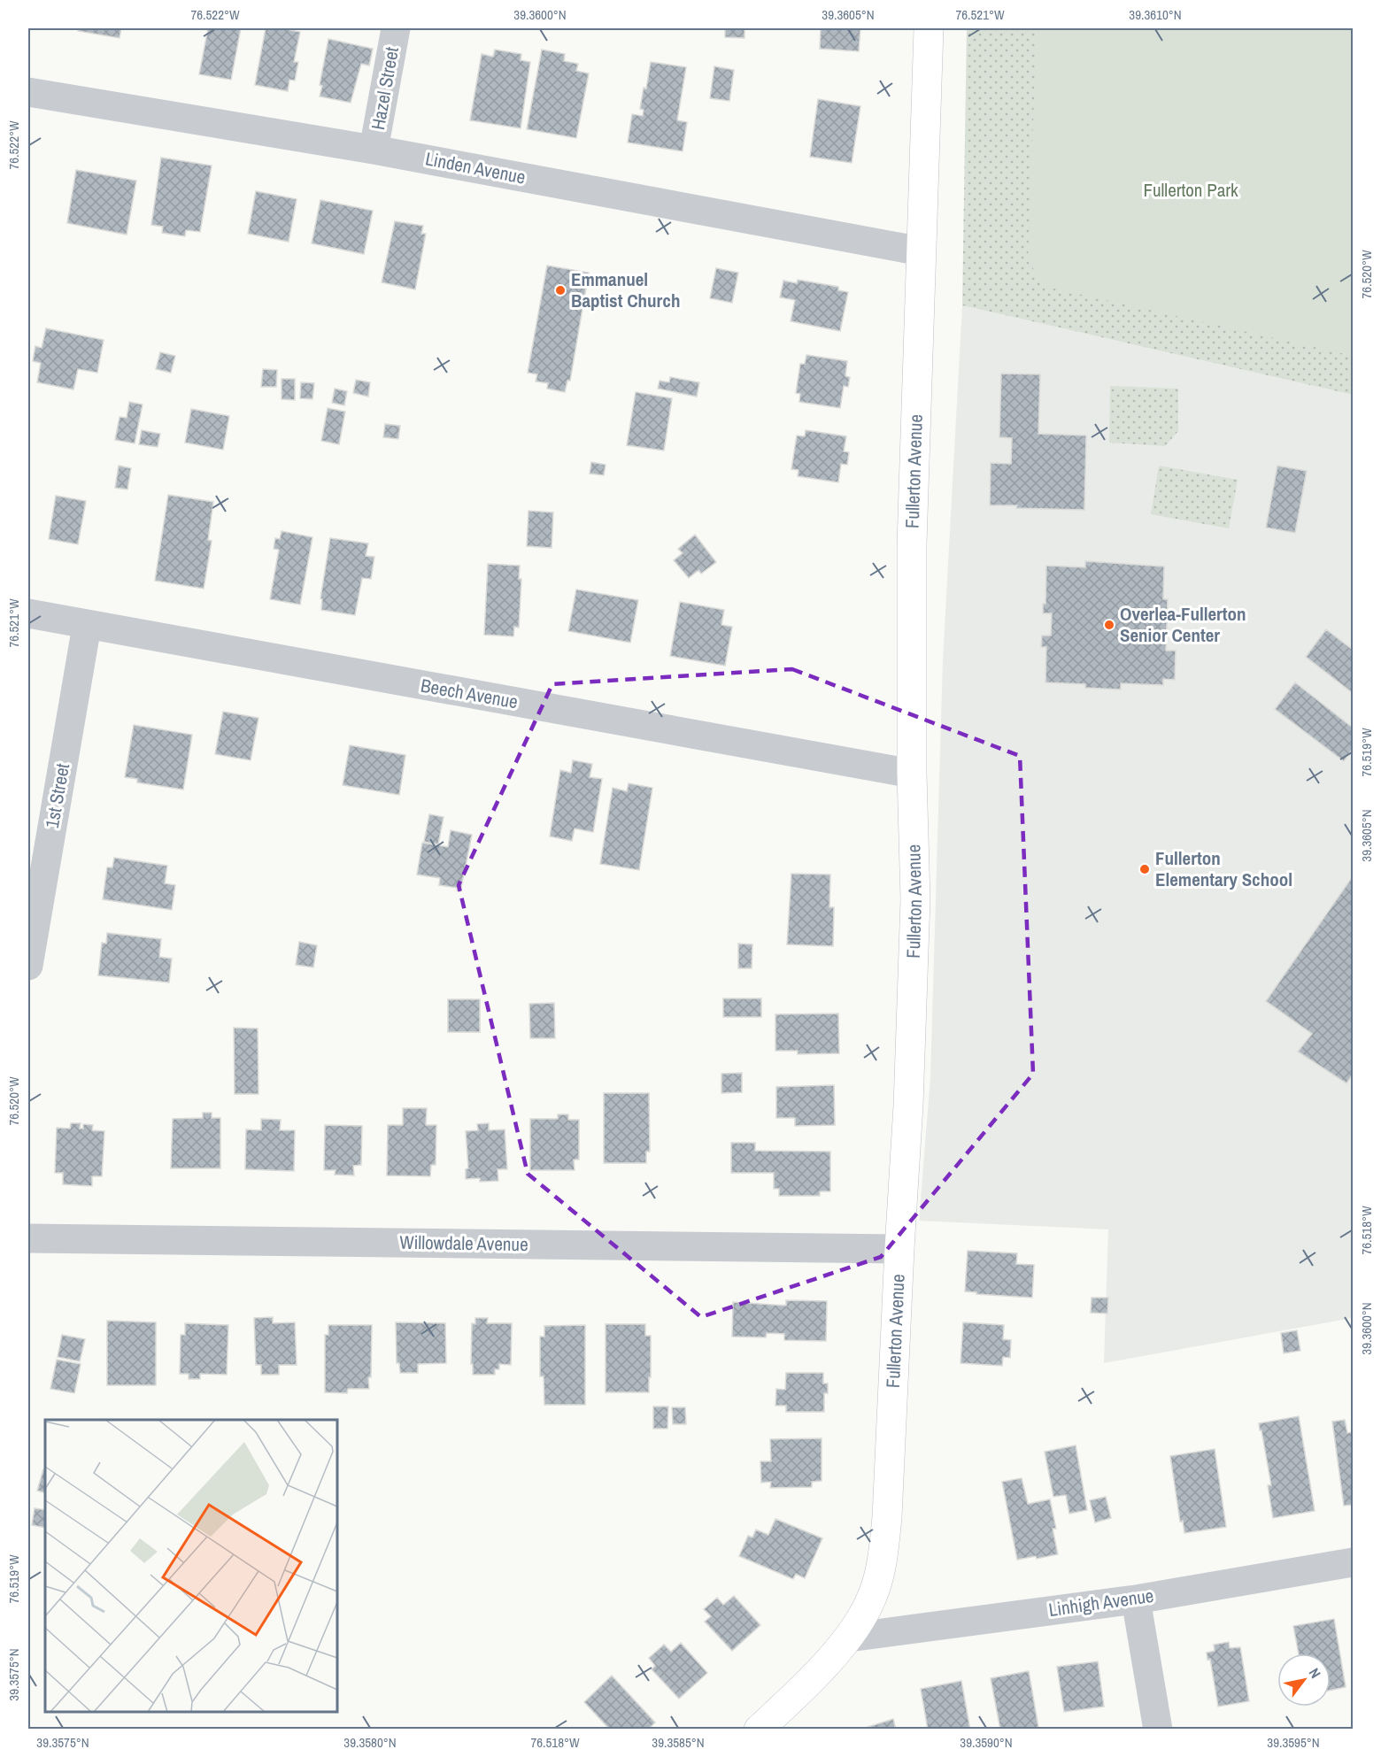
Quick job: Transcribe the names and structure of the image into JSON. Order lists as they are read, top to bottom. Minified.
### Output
{"streets":{"street":["Hazel Street","Linden Avenue","Fullerton Avenue","Beech Avenue","1st Street","Willowdale Avenue","Linhigh Avenue"]},"crossings":[["Hazel Street","Linden Avenue"],["Linden Avenue","Fullerton Avenue"],["Fullerton Avenue","Beech Avenue"],["Fullerton Avenue","Willowdale Avenue"],["Fullerton Avenue","Linhigh Avenue"],["Beech Avenue","1st Street"]],"parks":["Fullerton Park"],"places":["Emmanuel Baptist Church","Overlea-Fullerton Senior Center","Fullerton Elementary School"],"north":"top right","coordinates":["76.522°W","39.3600°N","39.3605°N","76.521°W","39.3610°N","76.520°W","76.519°W","76.518°W","39.3575°N","39.3580°N","39.3585°N","39.3590°N","39.3595°N"]}
